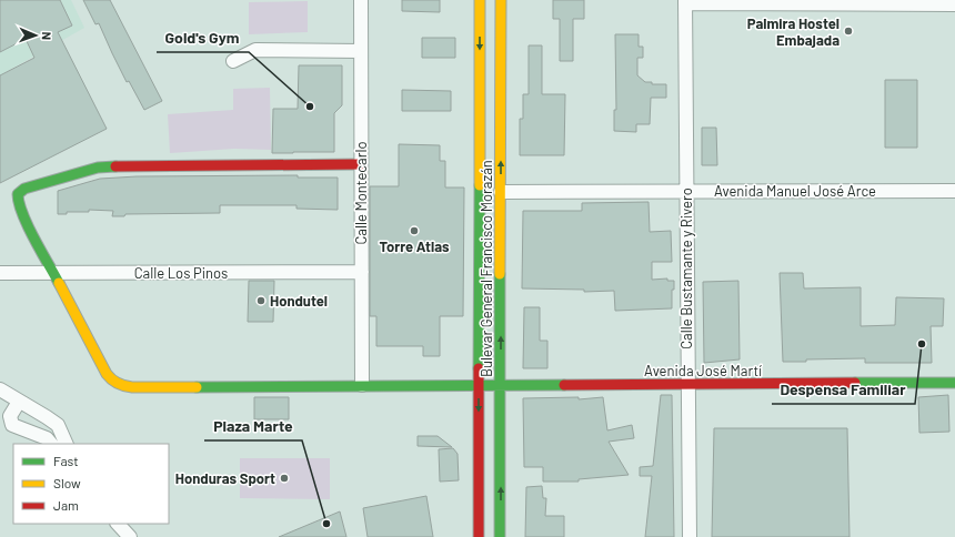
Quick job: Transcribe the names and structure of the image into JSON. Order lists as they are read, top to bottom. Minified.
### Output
{"streets":{"street":["Avenida Manuel José Arce","Calle Montecarlo","Bulevar General Francisco Morazán","Calle Bustamante y Rivero","Calle Los Pinos","Avenida José Martí"]},"crossings":[["Avenida Manuel José Arce","Bulevar General Francisco Morazán"],["Avenida Manuel José Arce","Calle Bustamante y Rivero"],["Calle Montecarlo","Calle Los Pinos"],["Calle Montecarlo","Avenida José Martí"],["Bulevar General Francisco Morazán","Avenida José Martí"],["Calle Bustamante y Rivero","Avenida José Martí"],["Calle Los Pinos","Avenida José Martí"]],"places":["Palmira Hostel Embajada","Gold's Gym","Torre Atlas","Hondutel","Despensa Familiar","Honduras Sport","Plaza Marte"],"legend":["Fast","Slow","Jam"],"north":"right"}
